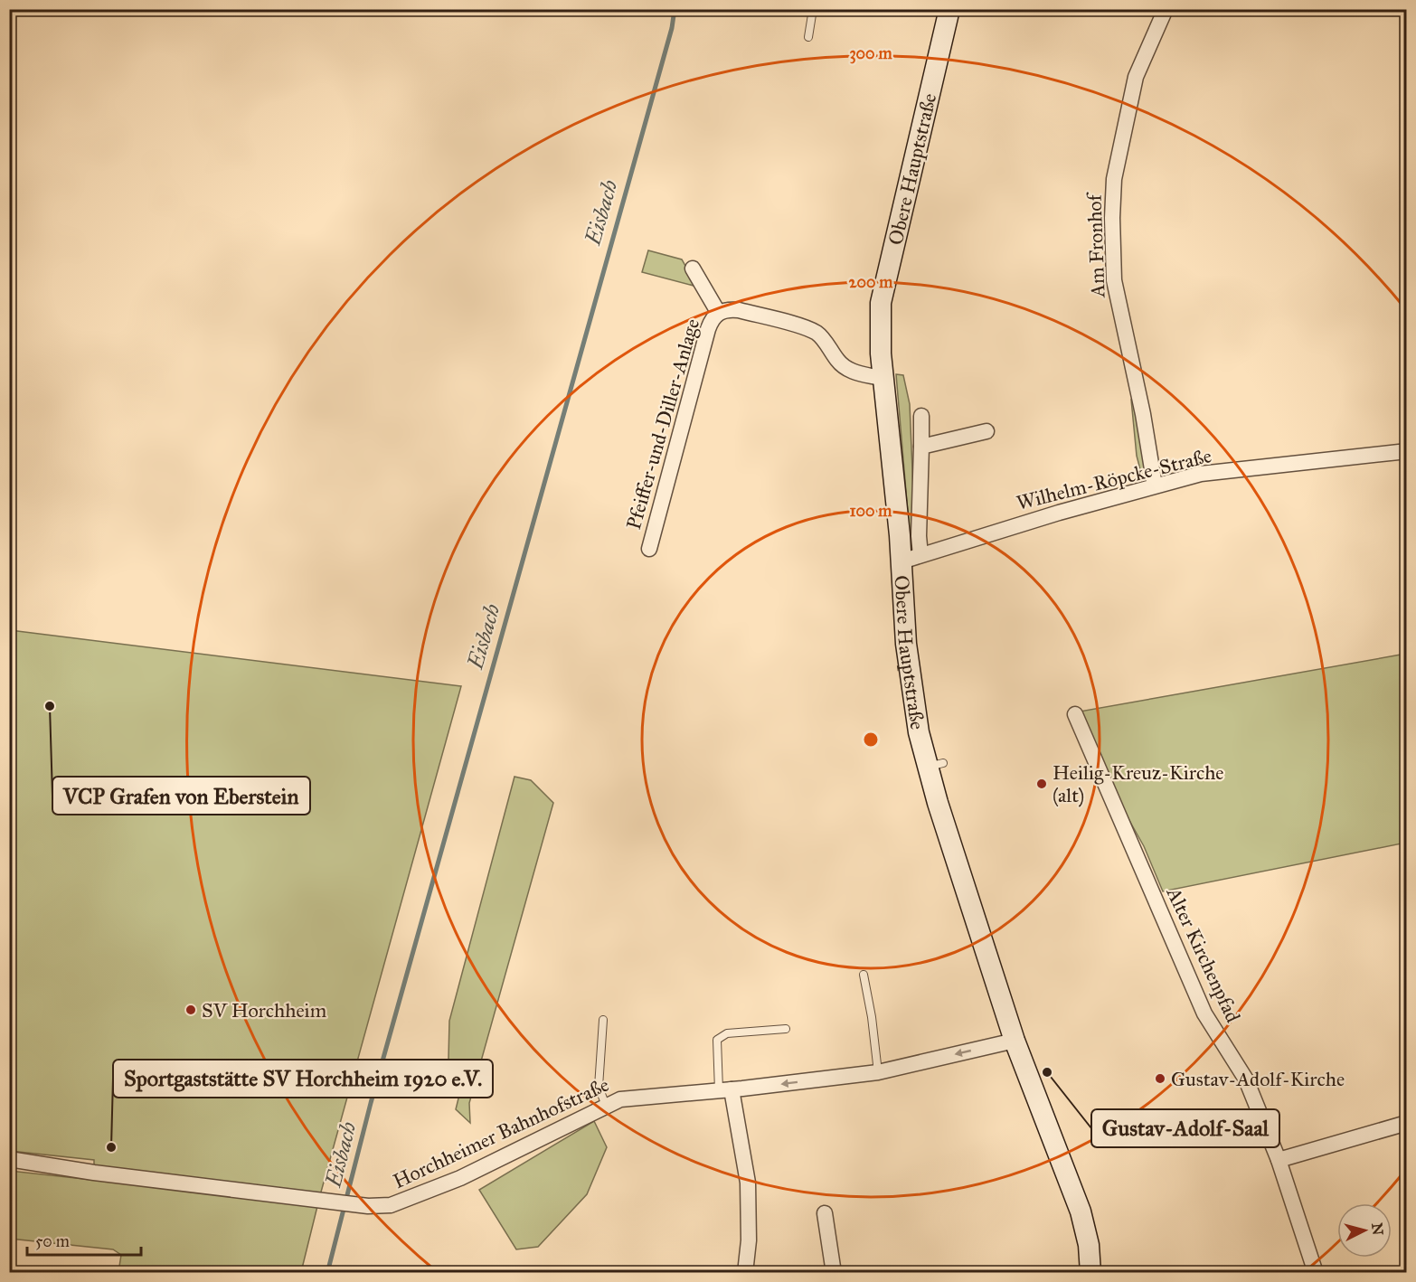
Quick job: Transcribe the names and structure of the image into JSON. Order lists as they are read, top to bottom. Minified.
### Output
{"streets":{"main road":["Obere Hauptstraße"],"street":["Am Fronhof","Pfeiffer-und-Diller-Anlage","Wilhelm-Röpcke-Straße","Alter Kirchenpfad","Horchheimer Bahnhofstraße"]},"crossings":[["Obere Hauptstraße","Pfeiffer-und-Diller-Anlage"],["Obere Hauptstraße","Wilhelm-Röpcke-Straße"],["Obere Hauptstraße","Horchheimer Bahnhofstraße"],["Am Fronhof","Wilhelm-Röpcke-Straße"]],"water":["Eisbach"],"places":["VCP Grafen von Eberstein","Heilig-Kreuz-Kirche (alt)","SV Horchheim","Gustav-Adolf-Saal","Gustav-Adolf-Kirche","Sportgaststätte SV Horchheim 1920 e.V."],"scale_bar":"50 m","north":"right","rings":["300 m","200 m","100 m"]}
